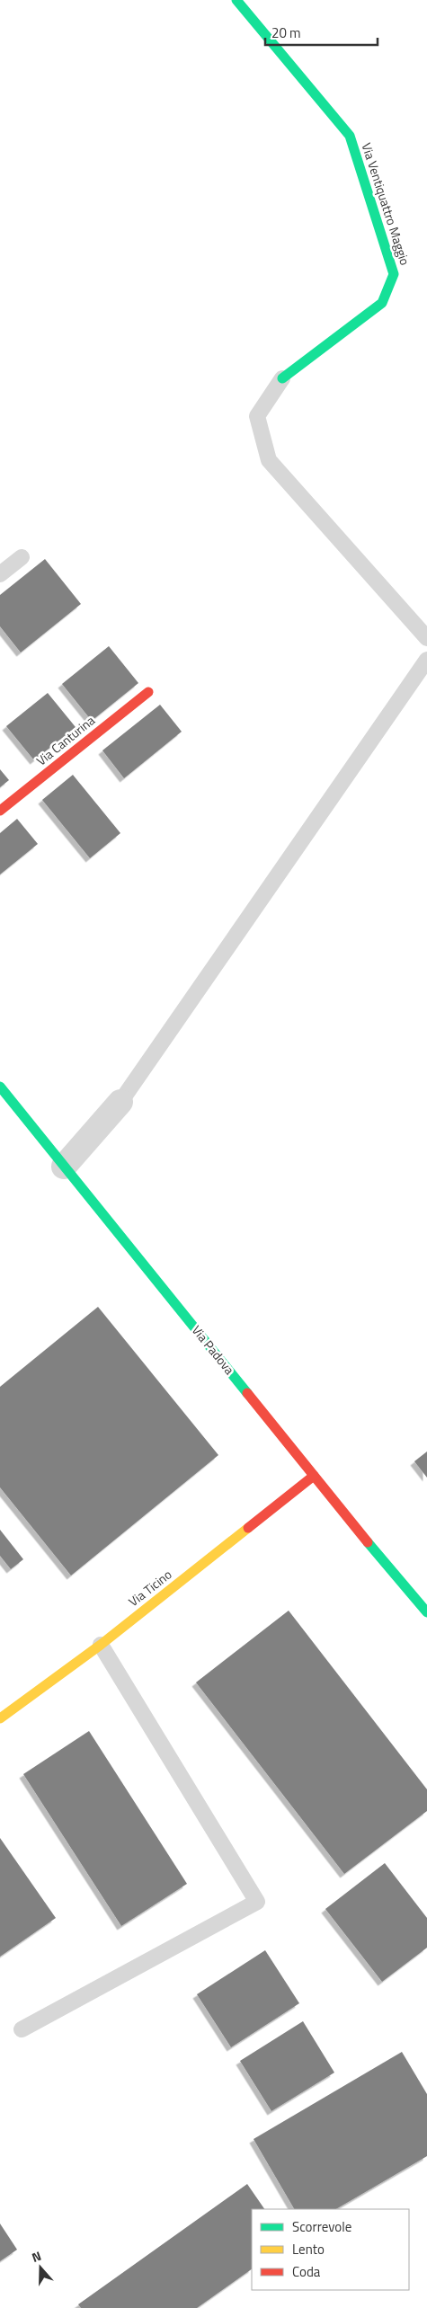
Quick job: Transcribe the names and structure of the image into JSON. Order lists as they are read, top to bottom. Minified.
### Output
{"streets":{"street":["Via Ventiquattro Maggio","Via Canturina","Via Padova","Via Ticino"]},"crossings":[["Via Padova","Via Ticino"]],"legend":["Scorrevole","Lento","Coda"],"scale_bar":"20 m","north":"top"}
